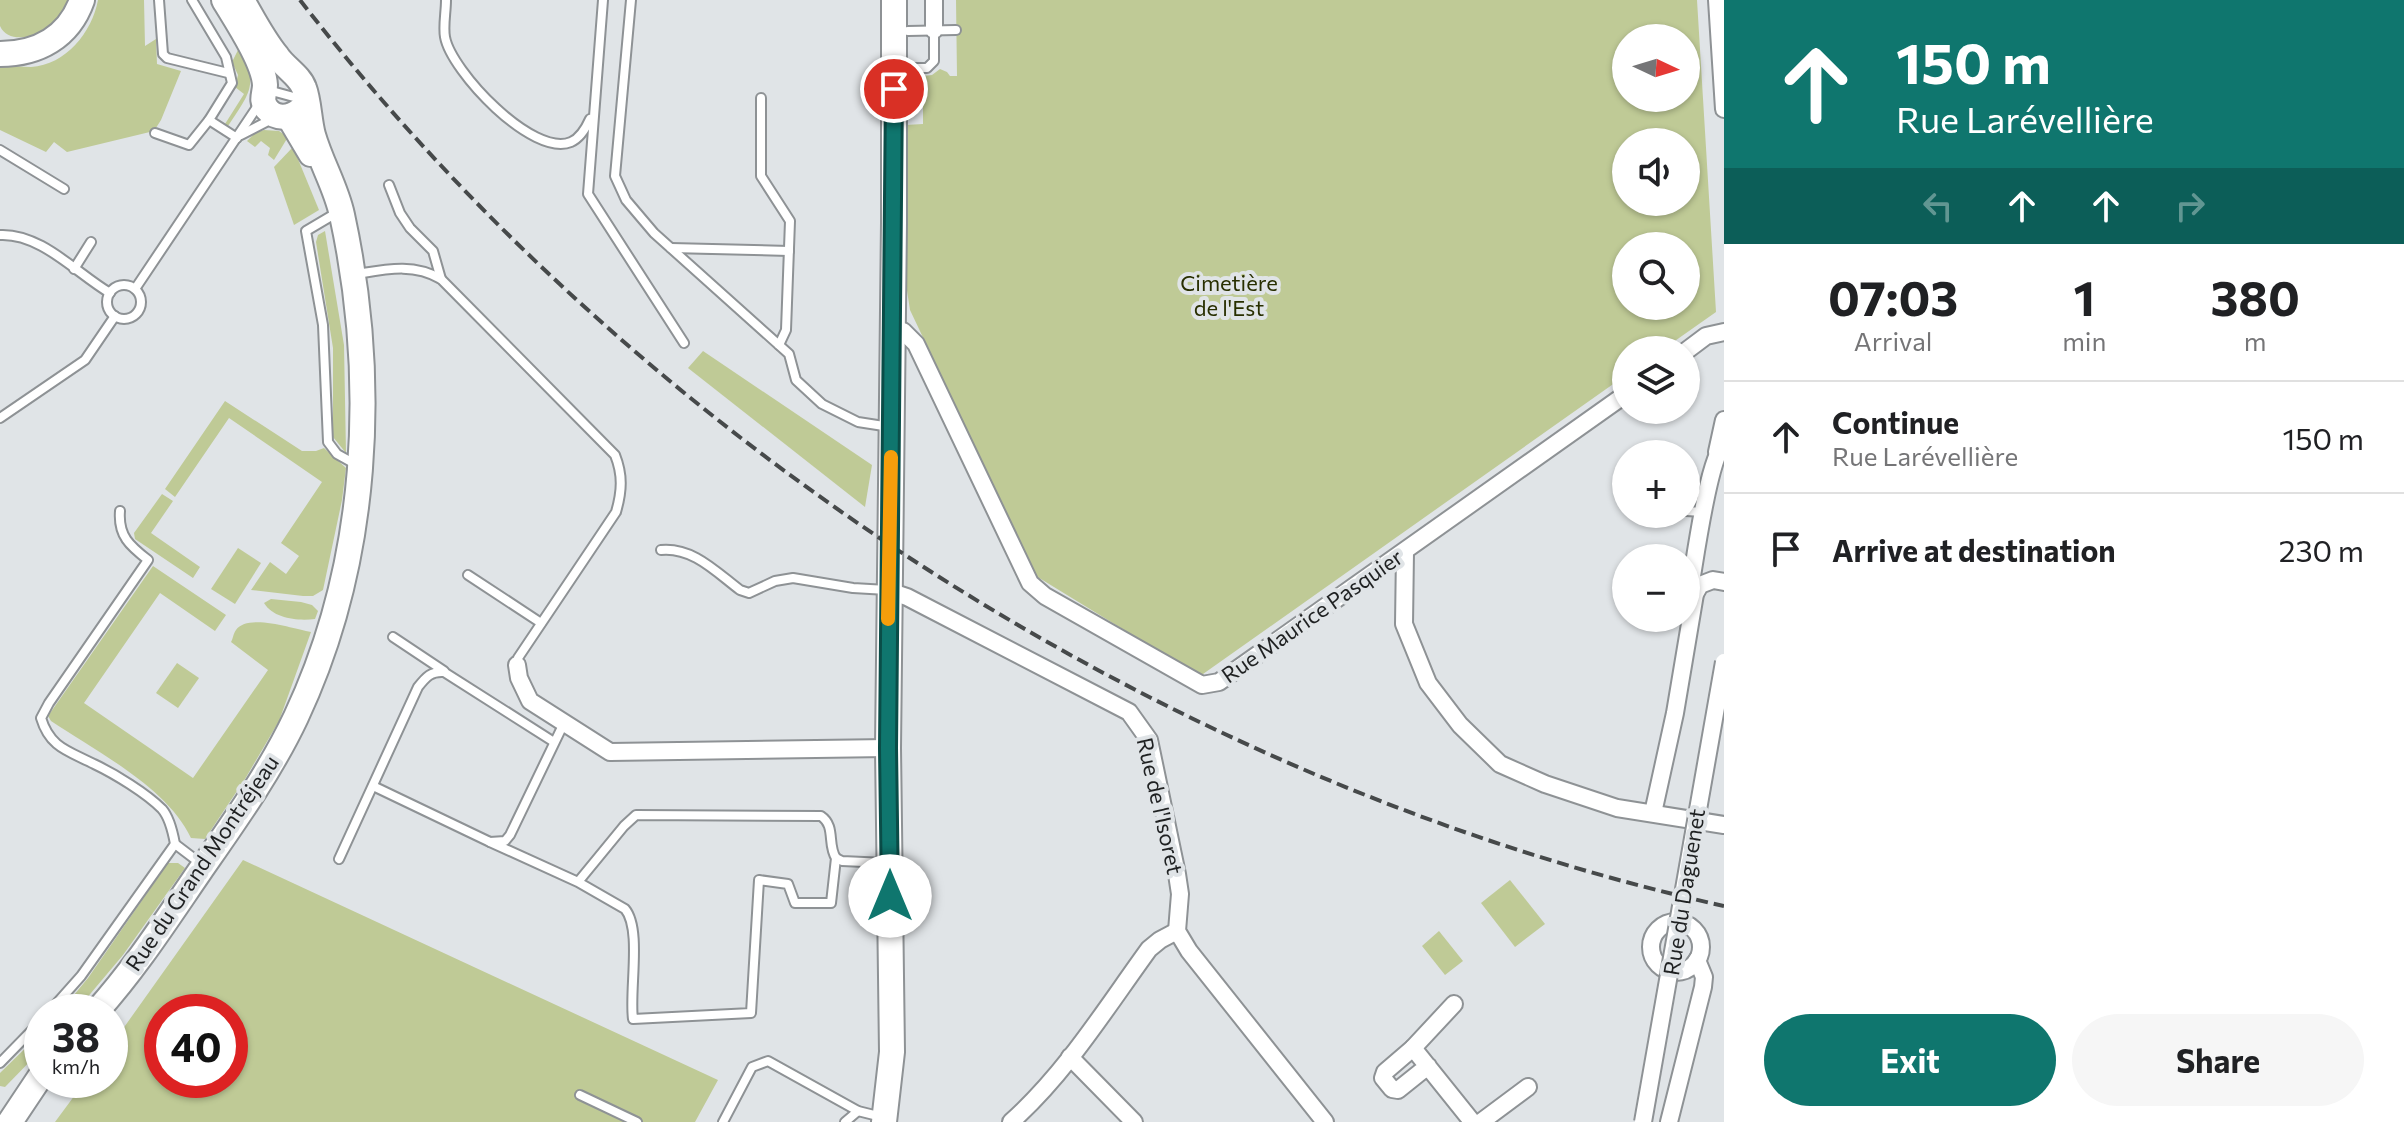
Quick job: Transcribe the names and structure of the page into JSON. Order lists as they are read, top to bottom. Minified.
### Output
{"streets":{"street":["Rue Maurice Pasquier","Rue de l'Isoret","Rue du Grand Montréjeau","Rue du Daguenet"]},"parks":["Cimetière de l'Est"],"north":"right","page":{"turn":["150 m","Rue Larévellière"],"map_buttons":["+","−"],"eta":["07:03","Arrival","1","min","380","m"],"list":[{"name":"Continue","note":"Rue Larévellière","value":"150 m"},{"name":"Arrive at destination","value":"230 m"}],"speed":"38 km/h","limit":"40","buttons":["Exit","Share"]}}
